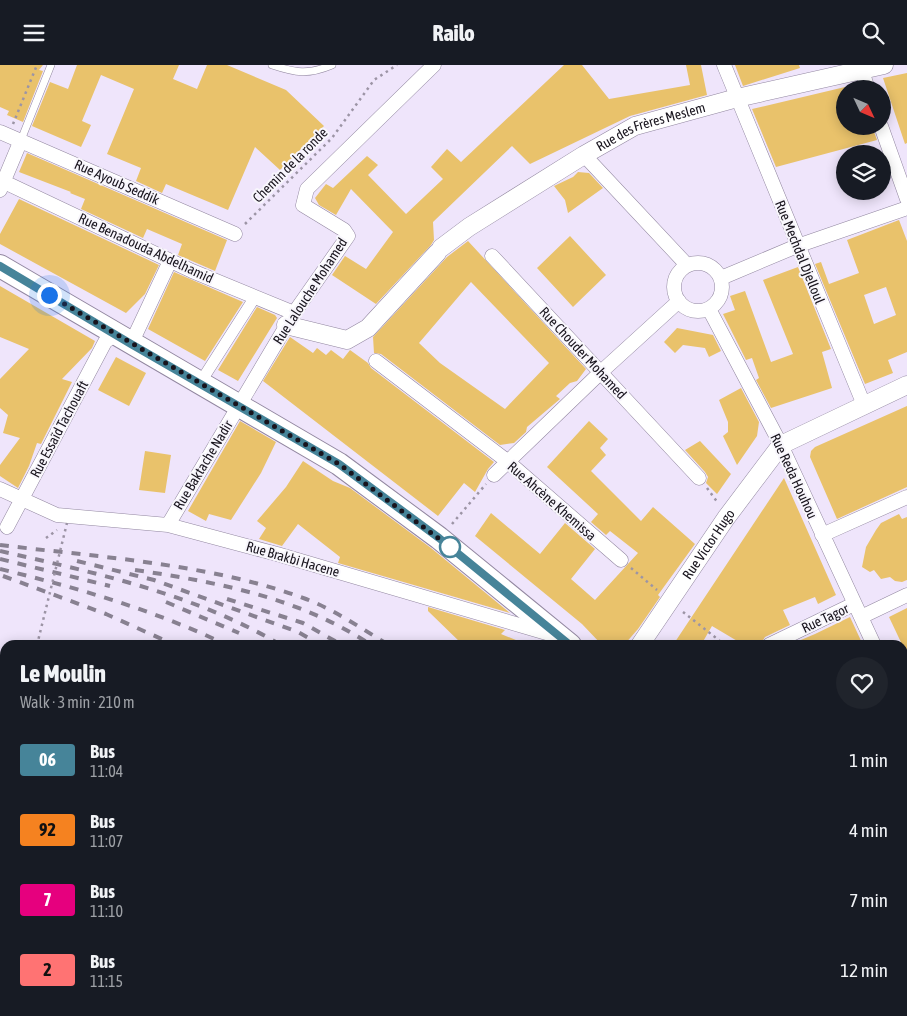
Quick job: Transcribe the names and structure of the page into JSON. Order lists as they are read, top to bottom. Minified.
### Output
{"streets":{"street":["Rue des Frères Meslem","Rue Ayoub Seddik","Rue Benadouda Abdelhamid","Rue Mechdal Djelloul","Rue Lalouche Mohamed","Rue Chouder Mohamed","Rue Essaïd Tachouaft","Rue Baktache Nadir","Rue Reda Houhou","Rue Ahcène Khemissa","Rue Victor Hugo","Rue Brakbi Hacene","Rue Tagor"],"path":["Chemin de la ronde"]},"crossings":[["Rue des Frères Meslem","Rue Benadouda Abdelhamid"],["Rue des Frères Meslem","Rue Mechdal Djelloul"],["Rue des Frères Meslem","Rue Lalouche Mohamed"],["Chemin de la ronde","Rue Ayoub Seddik"],["Rue Benadouda Abdelhamid","Rue Lalouche Mohamed"],["Rue Benadouda Abdelhamid","Rue Essaïd Tachouaft"],["Rue Lalouche Mohamed","Rue Baktache Nadir"],["Rue Essaïd Tachouaft","Rue Brakbi Hacene"],["Rue Baktache Nadir","Rue Brakbi Hacene"],["Rue Reda Houhou","Rue Victor Hugo"],["Rue Reda Houhou","Rue Tagor"]],"lines":["bus line 06"],"north":"bottom right","page":{"header":"Railo","heading":["Le Moulin","Walk · 3 min · 210 m"],"list":[{"mark":"06","name":"Bus","note":"11:04","value":"1 min"},{"mark":"92","name":"Bus","note":"11:07","value":"4 min"},{"mark":"7","name":"Bus","note":"11:10","value":"7 min"},{"mark":"2","name":"Bus","note":"11:15","value":"12 min"}]}}
